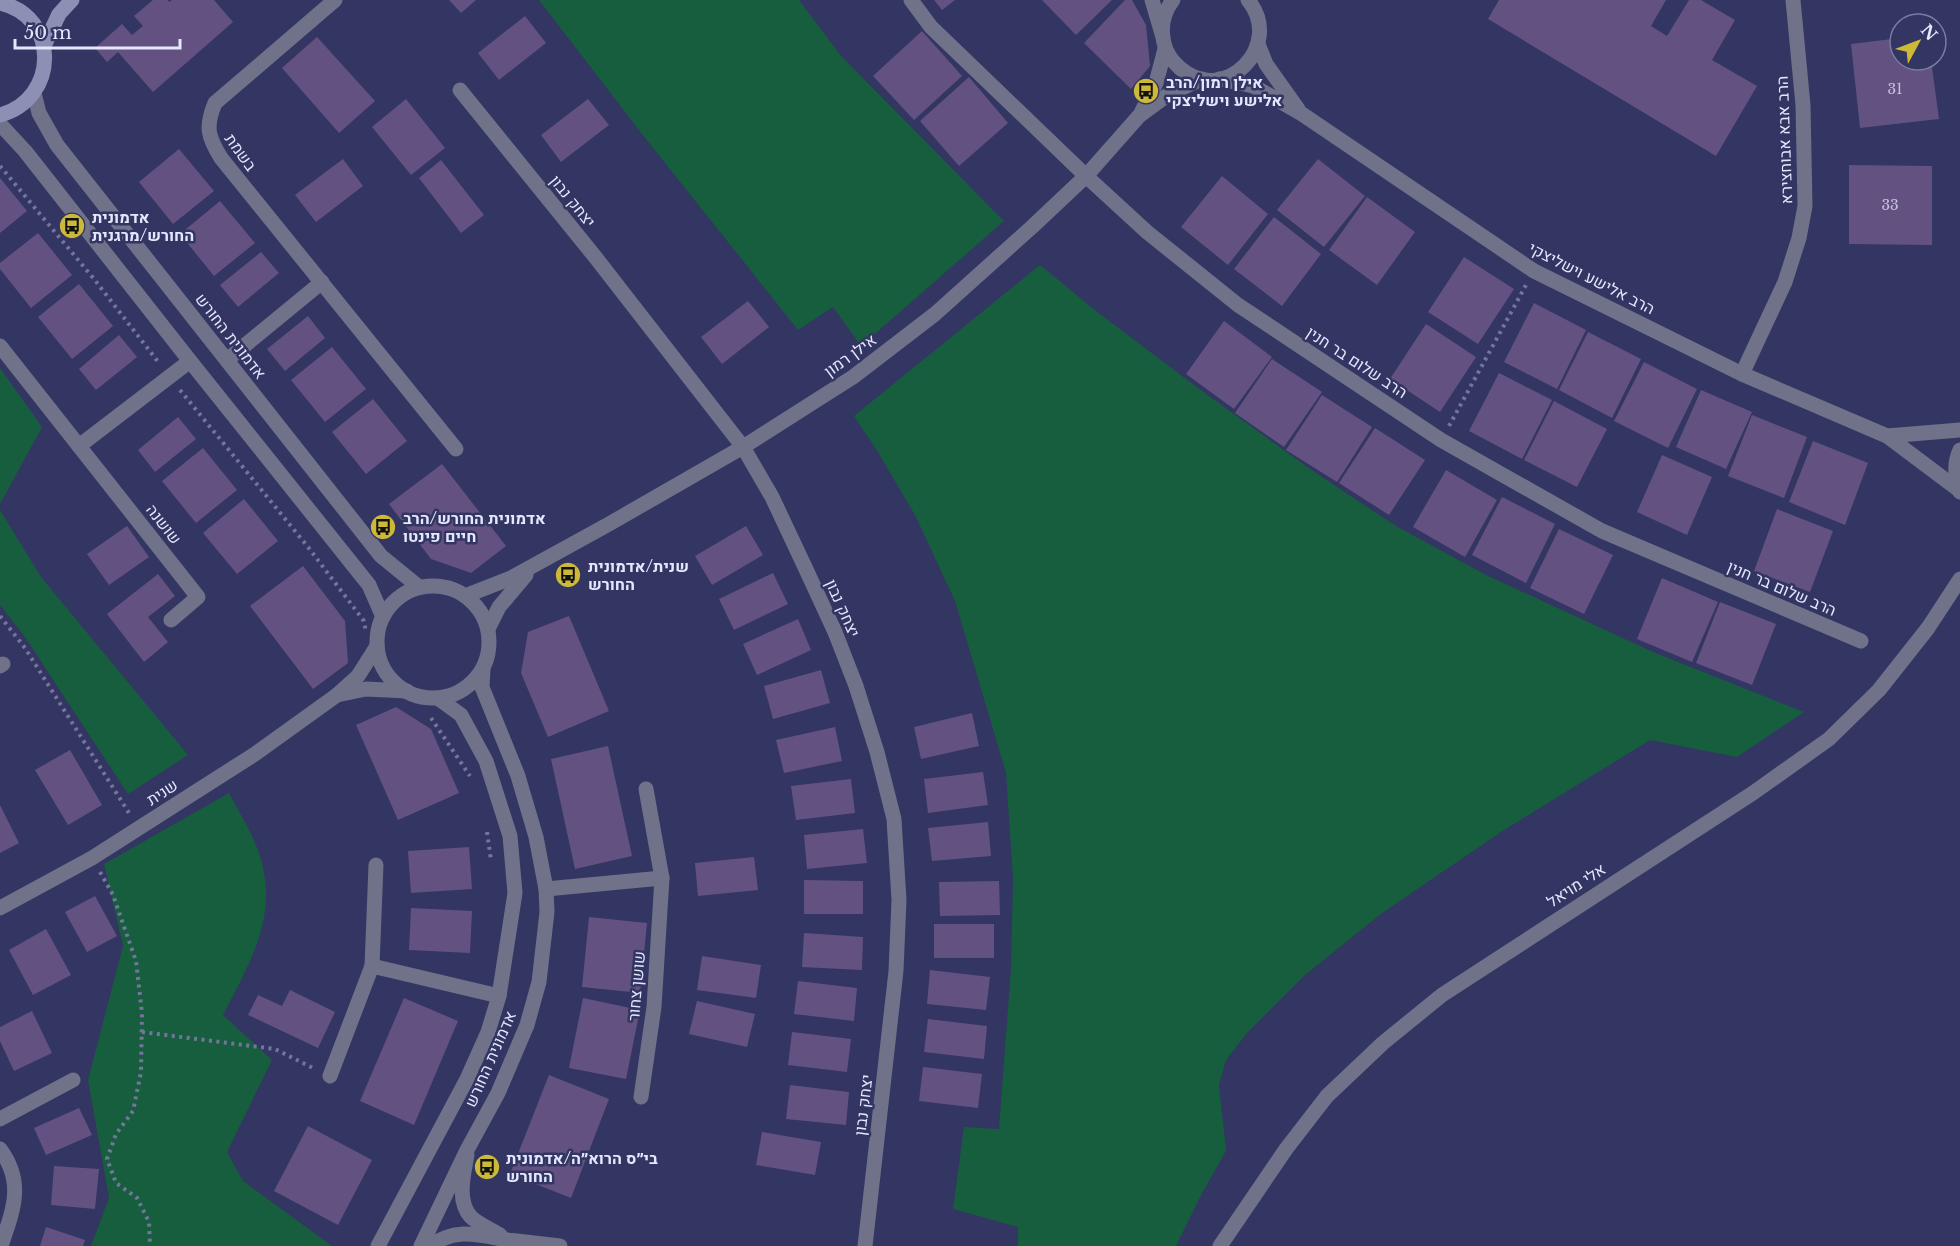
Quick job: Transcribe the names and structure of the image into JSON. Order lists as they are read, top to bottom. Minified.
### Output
{"streets":{"street":["הרב אבא אבוחצירא","בשמת","יצחק נבון","הרב אלישע וישליצקי","אדמונית החורש","אילן רמון","הרב שלום בר חנין","שושנה","שנית","אלי מויאל","שושן צחור"]},"crossings":[["הרב אבא אבוחצירא","הרב אלישע וישליצקי"],["יצחק נבון","אילן רמון"],["הרב אלישע וישליצקי","אילן רמון"],["אדמונית החורש","אילן רמון"],["אדמונית החורש","שנית"],["אילן רמון","הרב שלום בר חנין"],["אילן רמון","שנית"]],"places":{"bus stop":["אילן רמון/הרב אלישע וישליצקי","אדמונית החורש/מרגנית","אדמונית החורש/הרב חיים פינטו","שנית/אדמונית החורש","בי״ס הרוא״ה/אדמונית החורש"]},"house_numbers":["31","33"],"scale_bar":"50 m","north":"top right"}
